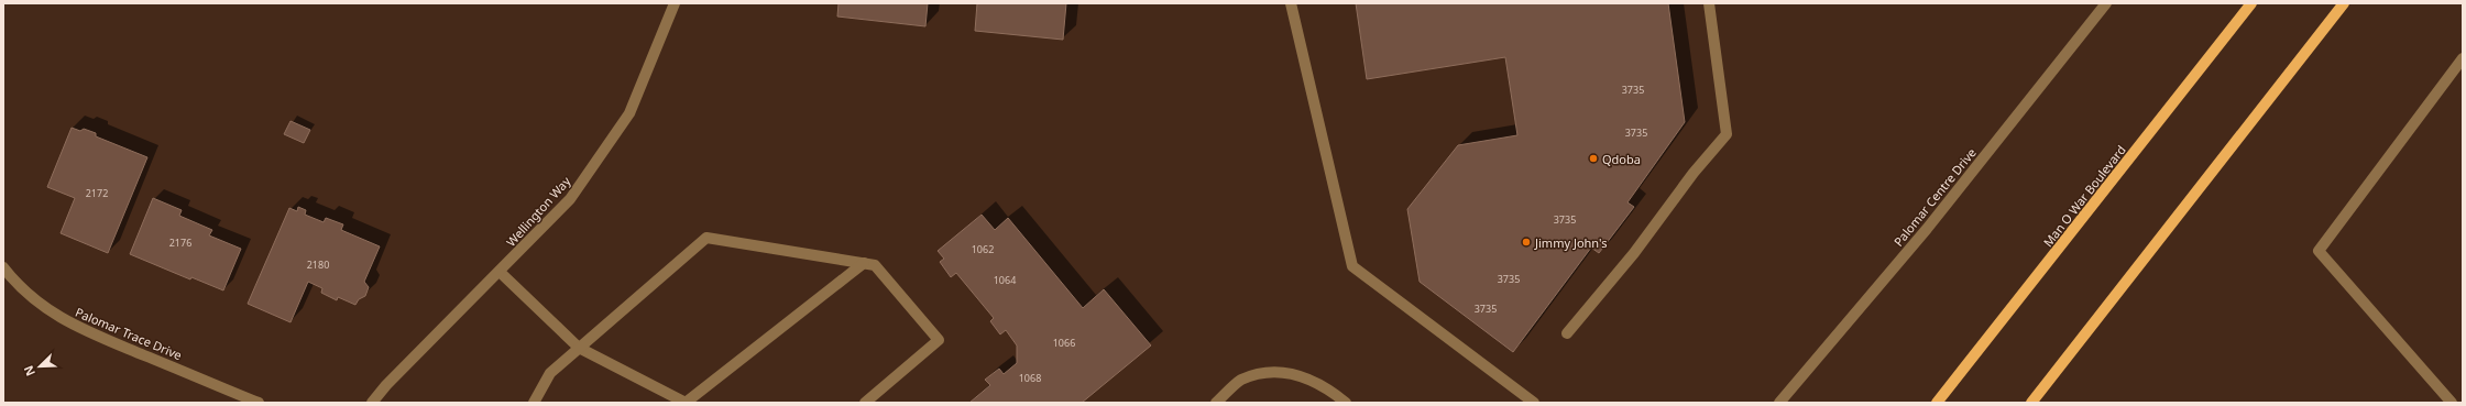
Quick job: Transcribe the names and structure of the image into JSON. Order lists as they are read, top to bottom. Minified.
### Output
{"streets":{"main road":["Man O War Boulevard"],"street":["Palomar Centre Drive","Wellington Way","Palomar Trace Drive"]},"places":["Qdoba","Jimmy John's"],"house_numbers":["3735","3735","2172","3735","2176","1062","2180","3735","1064","3735","1066","1068"],"north":"bottom left"}
